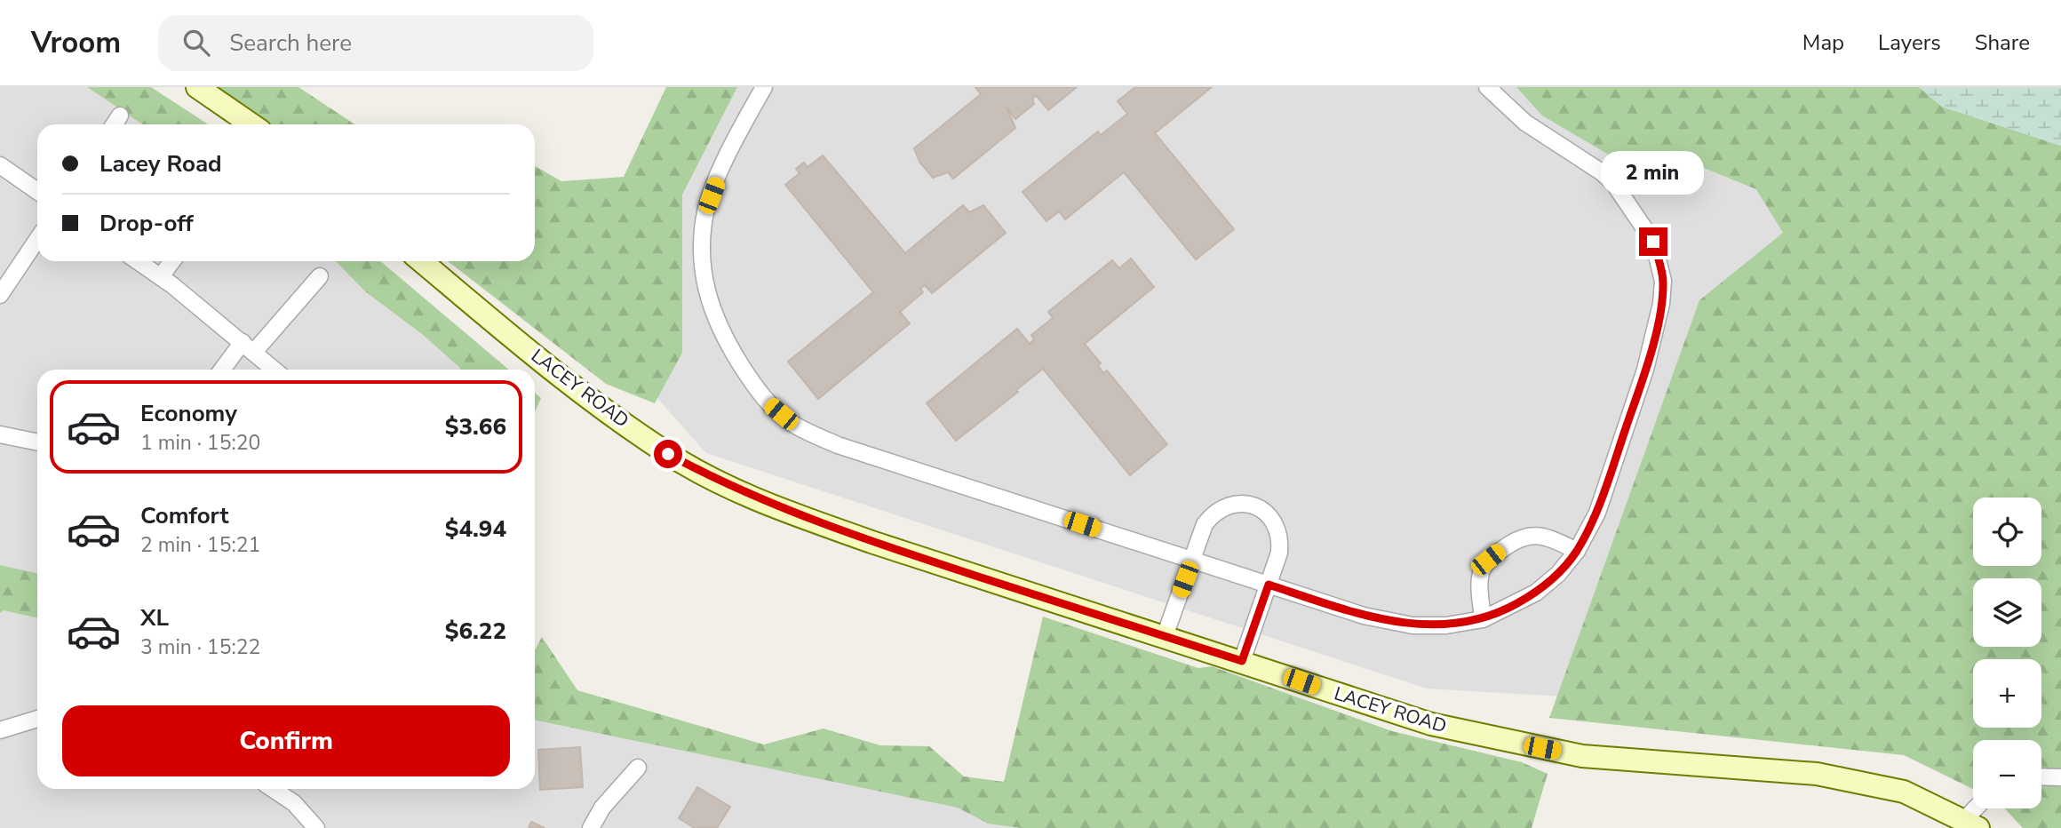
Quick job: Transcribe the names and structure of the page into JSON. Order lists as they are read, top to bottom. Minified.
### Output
{"streets":{"main road":["LACEY ROAD"]},"page":{"header":"Vroom","search":"Search here","nav":["Map","Layers","Share"],"banner":["Lacey Road","Drop-off"],"bubble":"2 min","list":[{"name":"Economy","note":"1 min · 15:20","value":"$3.66"},{"name":"Comfort","note":"2 min · 15:21","value":"$4.94"},{"name":"XL","note":"3 min · 15:22","value":"$6.22"}],"map_buttons":["+","−"],"buttons":"Confirm"}}
